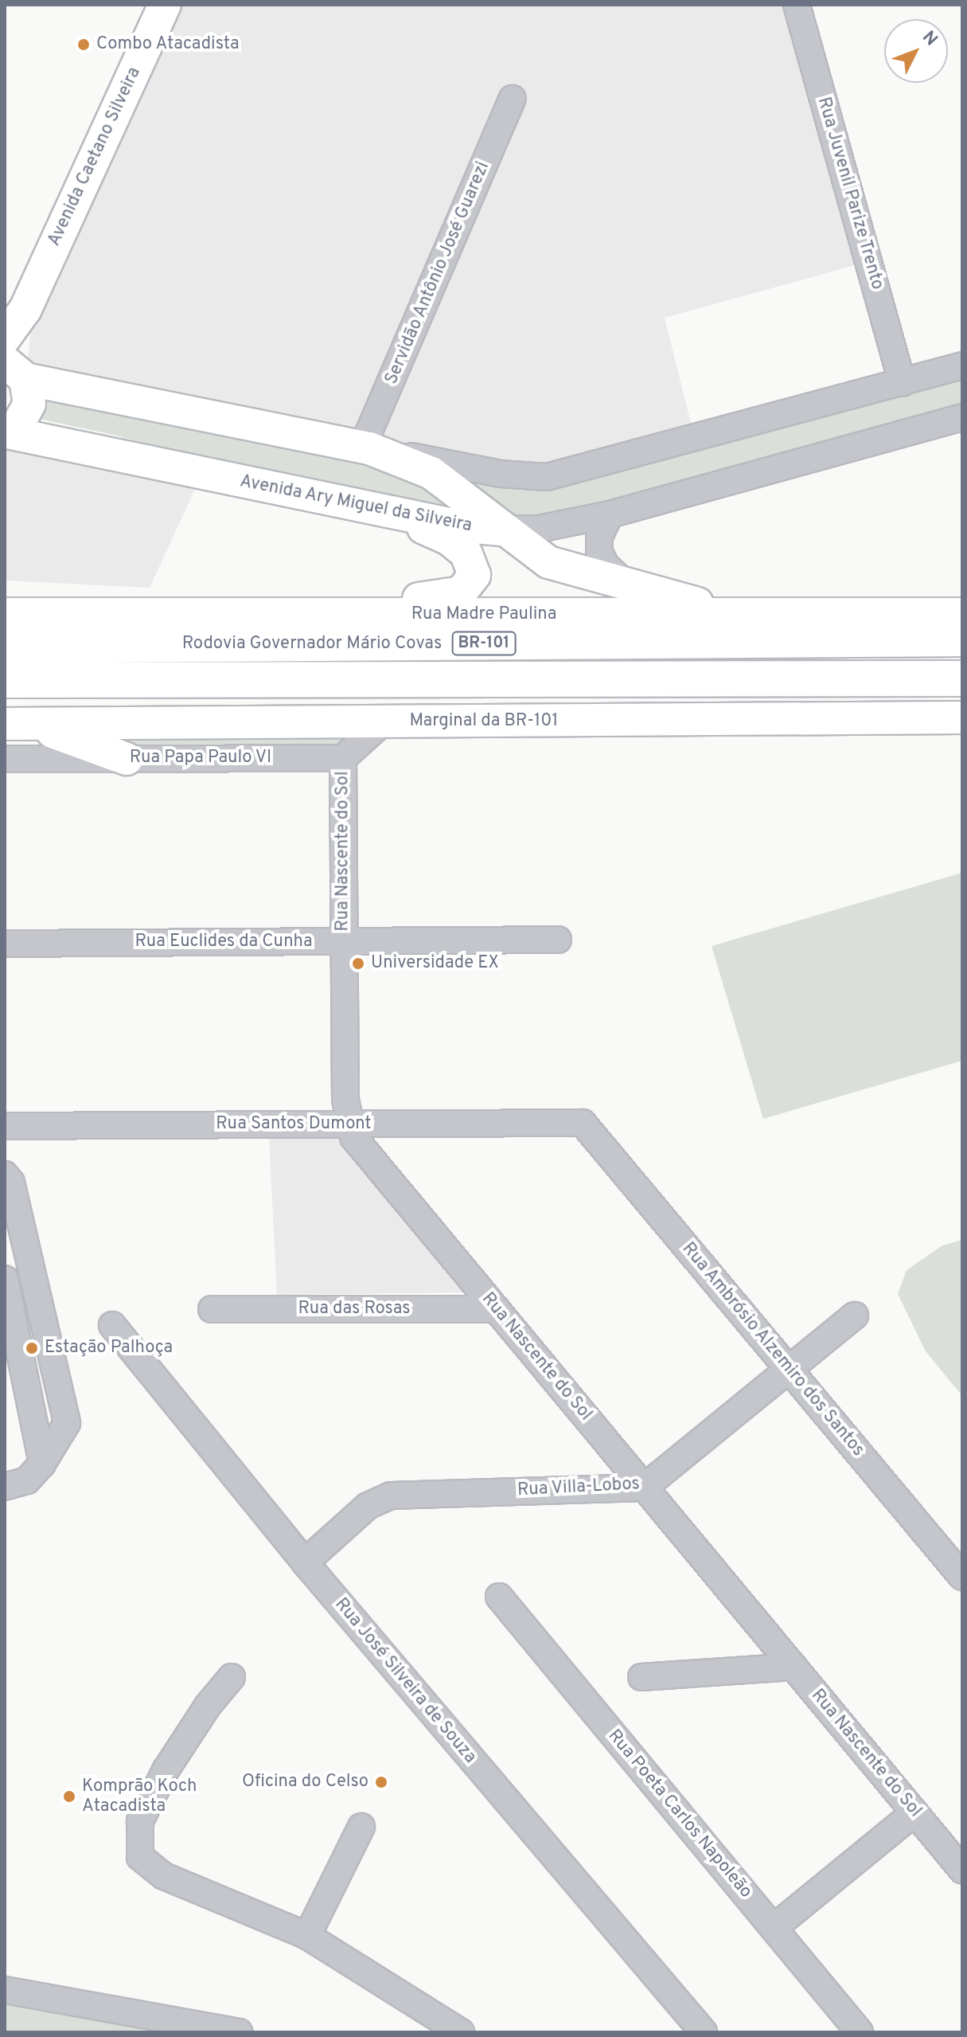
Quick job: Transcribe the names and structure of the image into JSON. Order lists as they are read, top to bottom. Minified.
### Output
{"streets":{"highway":["BR-101","Rodovia Governador Mário Covas"],"main road":["Avenida Caetano Silveira","Avenida Ary Miguel da Silveira","Rua Madre Paulina","Marginal da BR-101"],"street":["Rua Juvenil Parize Trento","Servidão Antônio José Guarezi","Rua Papa Paulo VI","Rua Nascente do Sol","Rua Euclides da Cunha","Rua Santos Dumont","Rua das Rosas","Rua Ambrósio Alzemiro dos Santos","Rua Villa-Lobos","Rua José Silveira de Souza","Rua Poeta Carlos Napoleão"]},"crossings":[["Avenida Caetano Silveira","Avenida Ary Miguel da Silveira"],["Rua Madre Paulina","Rodovia Governador Mário Covas"],["Rua Papa Paulo VI","Rua Nascente do Sol"],["Rua Nascente do Sol","Rua Euclides da Cunha"],["Rua Nascente do Sol","Rua Santos Dumont"],["Rua Nascente do Sol","Rua das Rosas"],["Rua Nascente do Sol","Rua Villa-Lobos"],["Rua Santos Dumont","Rua Ambrósio Alzemiro dos Santos"],["Rua Ambrósio Alzemiro dos Santos","Rua Villa-Lobos"],["Rua Villa-Lobos","Rua José Silveira de Souza"]],"places":["Combo Atacadista","Universidade EX","Estação Palhoça","Oficina do Celso","Komprão Koch Atacadista"],"north":"top right"}
